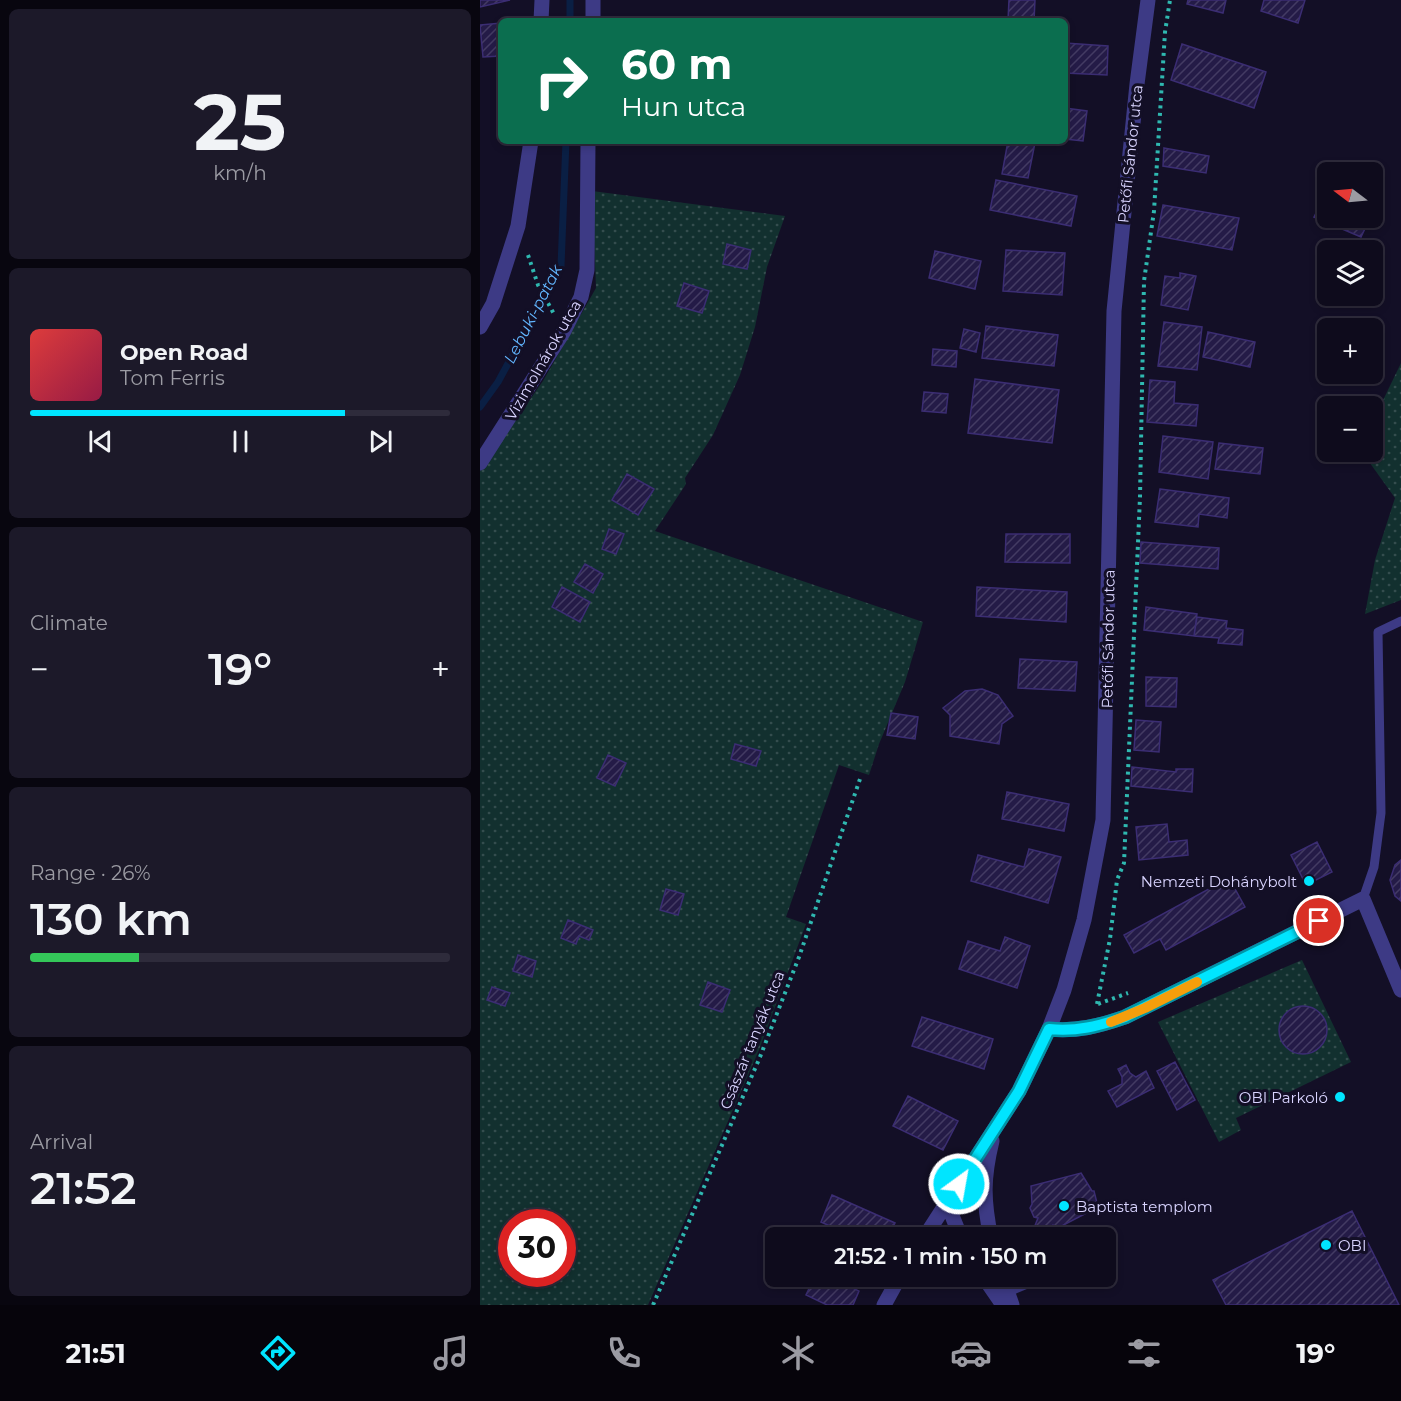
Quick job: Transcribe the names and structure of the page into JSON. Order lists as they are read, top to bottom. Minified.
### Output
{"streets":{"street":["Petőfi Sándor utca","Vizimolnárok utca"],"path":["Császár tanyák utca"]},"water":["Lebuki-patak"],"places":["Nemzeti Dohánybolt","OBI Parkoló","Baptista templom","OBI"],"north":"left","page":{"tile":[["25","km/h"],"Climate",["Range · 26%","130 km"],["Arrival","21:52"]],"turn":["60 m","Hun utca"],"map_buttons":["+","−"],"song":["Open Road","Tom Ferris"],"heat":["−","19°","+"],"limit":"30","trip":"21:52 · 1 min · 150 m","tabs":["21:51","19°"]}}
